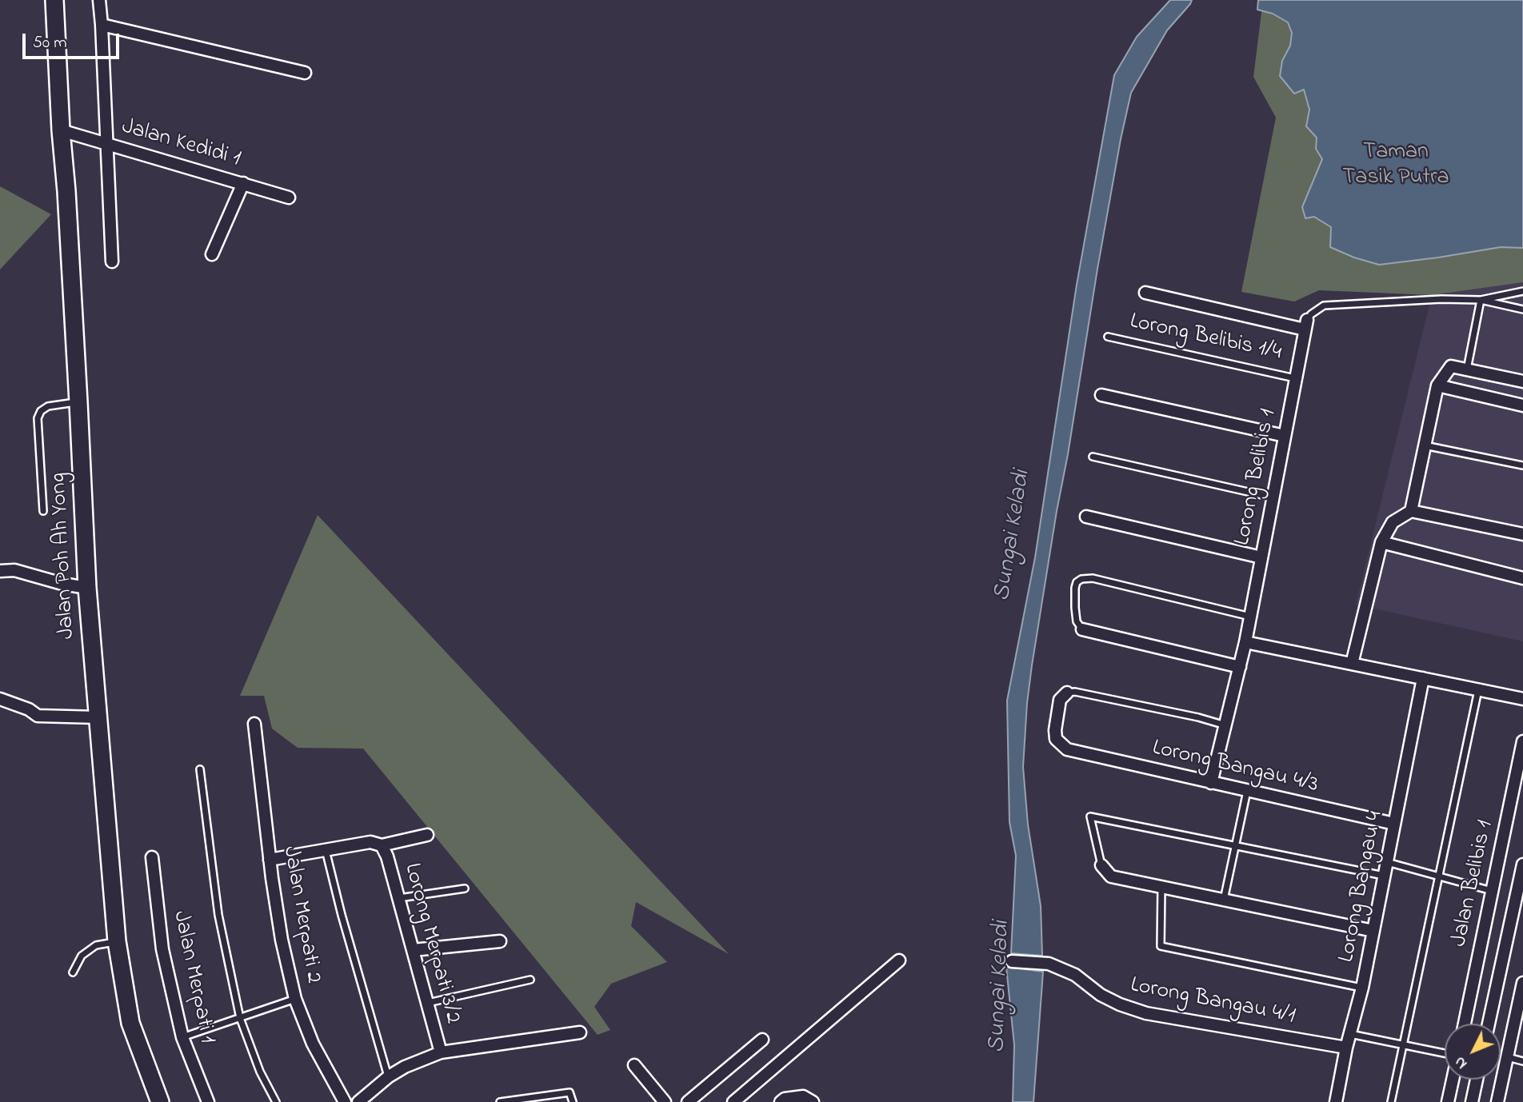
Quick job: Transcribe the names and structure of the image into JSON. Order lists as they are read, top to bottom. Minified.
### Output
{"streets":{"main road":["Jalan Poh Ah Yong"],"street":["Jalan Kedidi 1","Lorong Belibis 1","Lorong Bangau 4/3","Jalan Belibis 1","Lorong Bangau 4","Jalan Merpati 2","Lorong Merpati 3/2","Jalan Merpati 1","Lorong Bangau 4/1"],"lane":["Lorong Belibis 1/4"]},"crossings":[["Jalan Kedidi 1","Jalan Poh Ah Yong"],["Lorong Belibis 1/4","Lorong Belibis 1"],["Lorong Belibis 1","Lorong Bangau 4/3"],["Lorong Bangau 4/3","Lorong Bangau 4"],["Lorong Bangau 4","Lorong Bangau 4/1"]],"water":["Sungai Keladi"],"parks":["Taman Tasik Putra"],"scale_bar":"50 m","north":"bottom left"}
